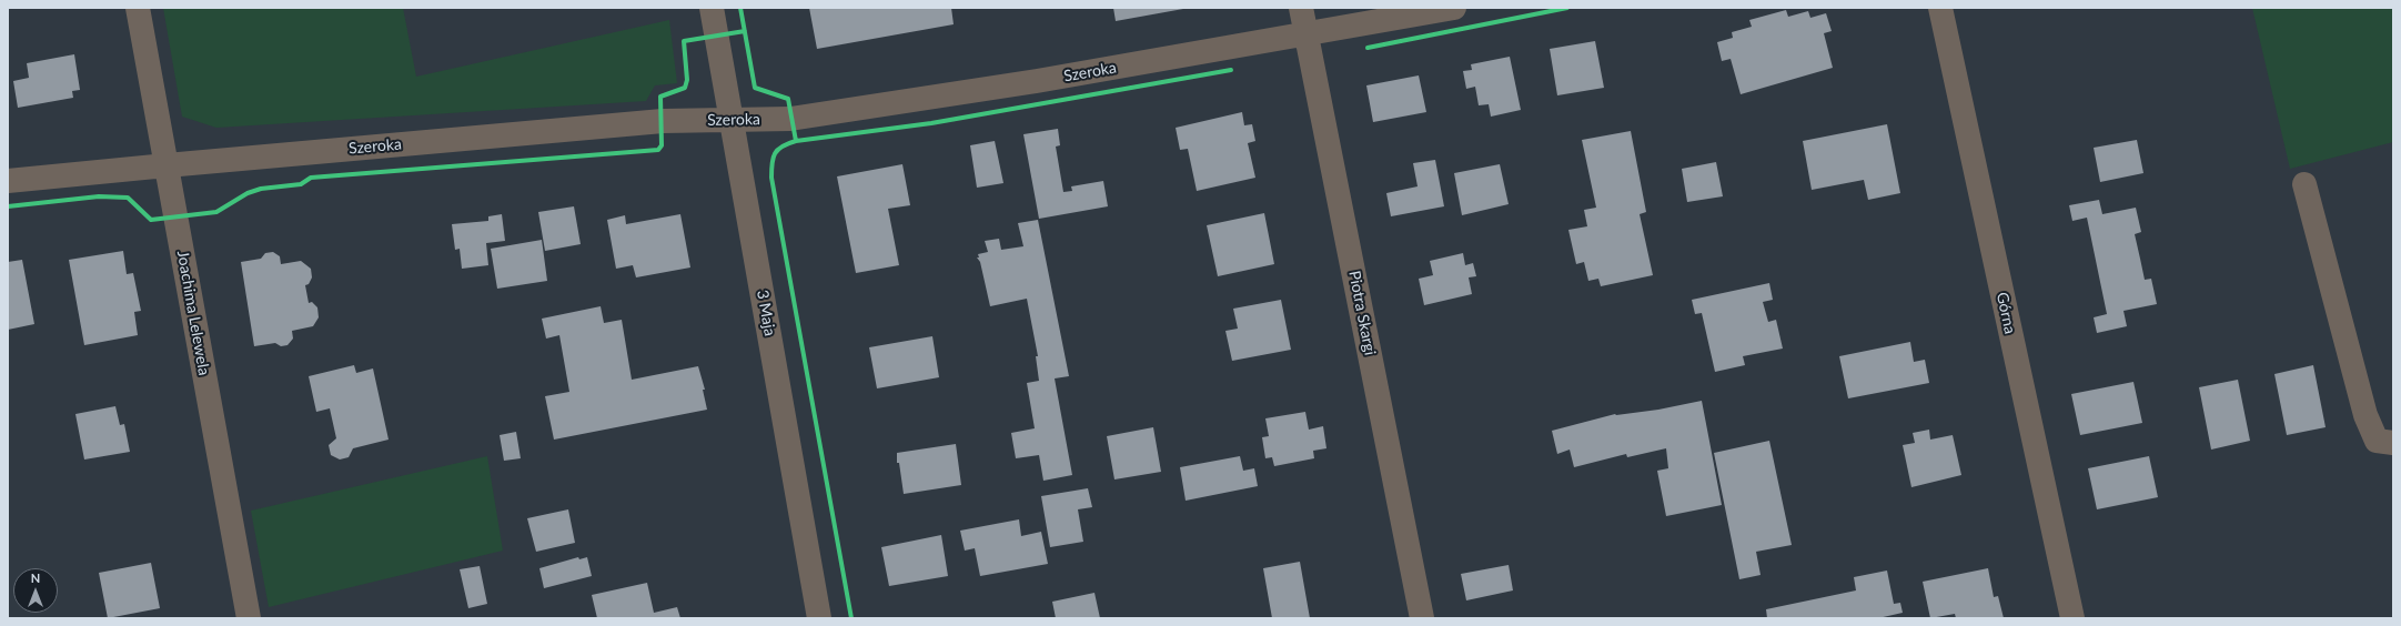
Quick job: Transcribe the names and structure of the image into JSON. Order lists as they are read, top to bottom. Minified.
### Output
{"streets":{"street":["Szeroka","Joachima Lelewela","3 Maja","Piotra Skargi","Górna"]},"crossings":[["Szeroka","Joachima Lelewela"],["Szeroka","3 Maja"],["Szeroka","Piotra Skargi"]],"north":"top"}
